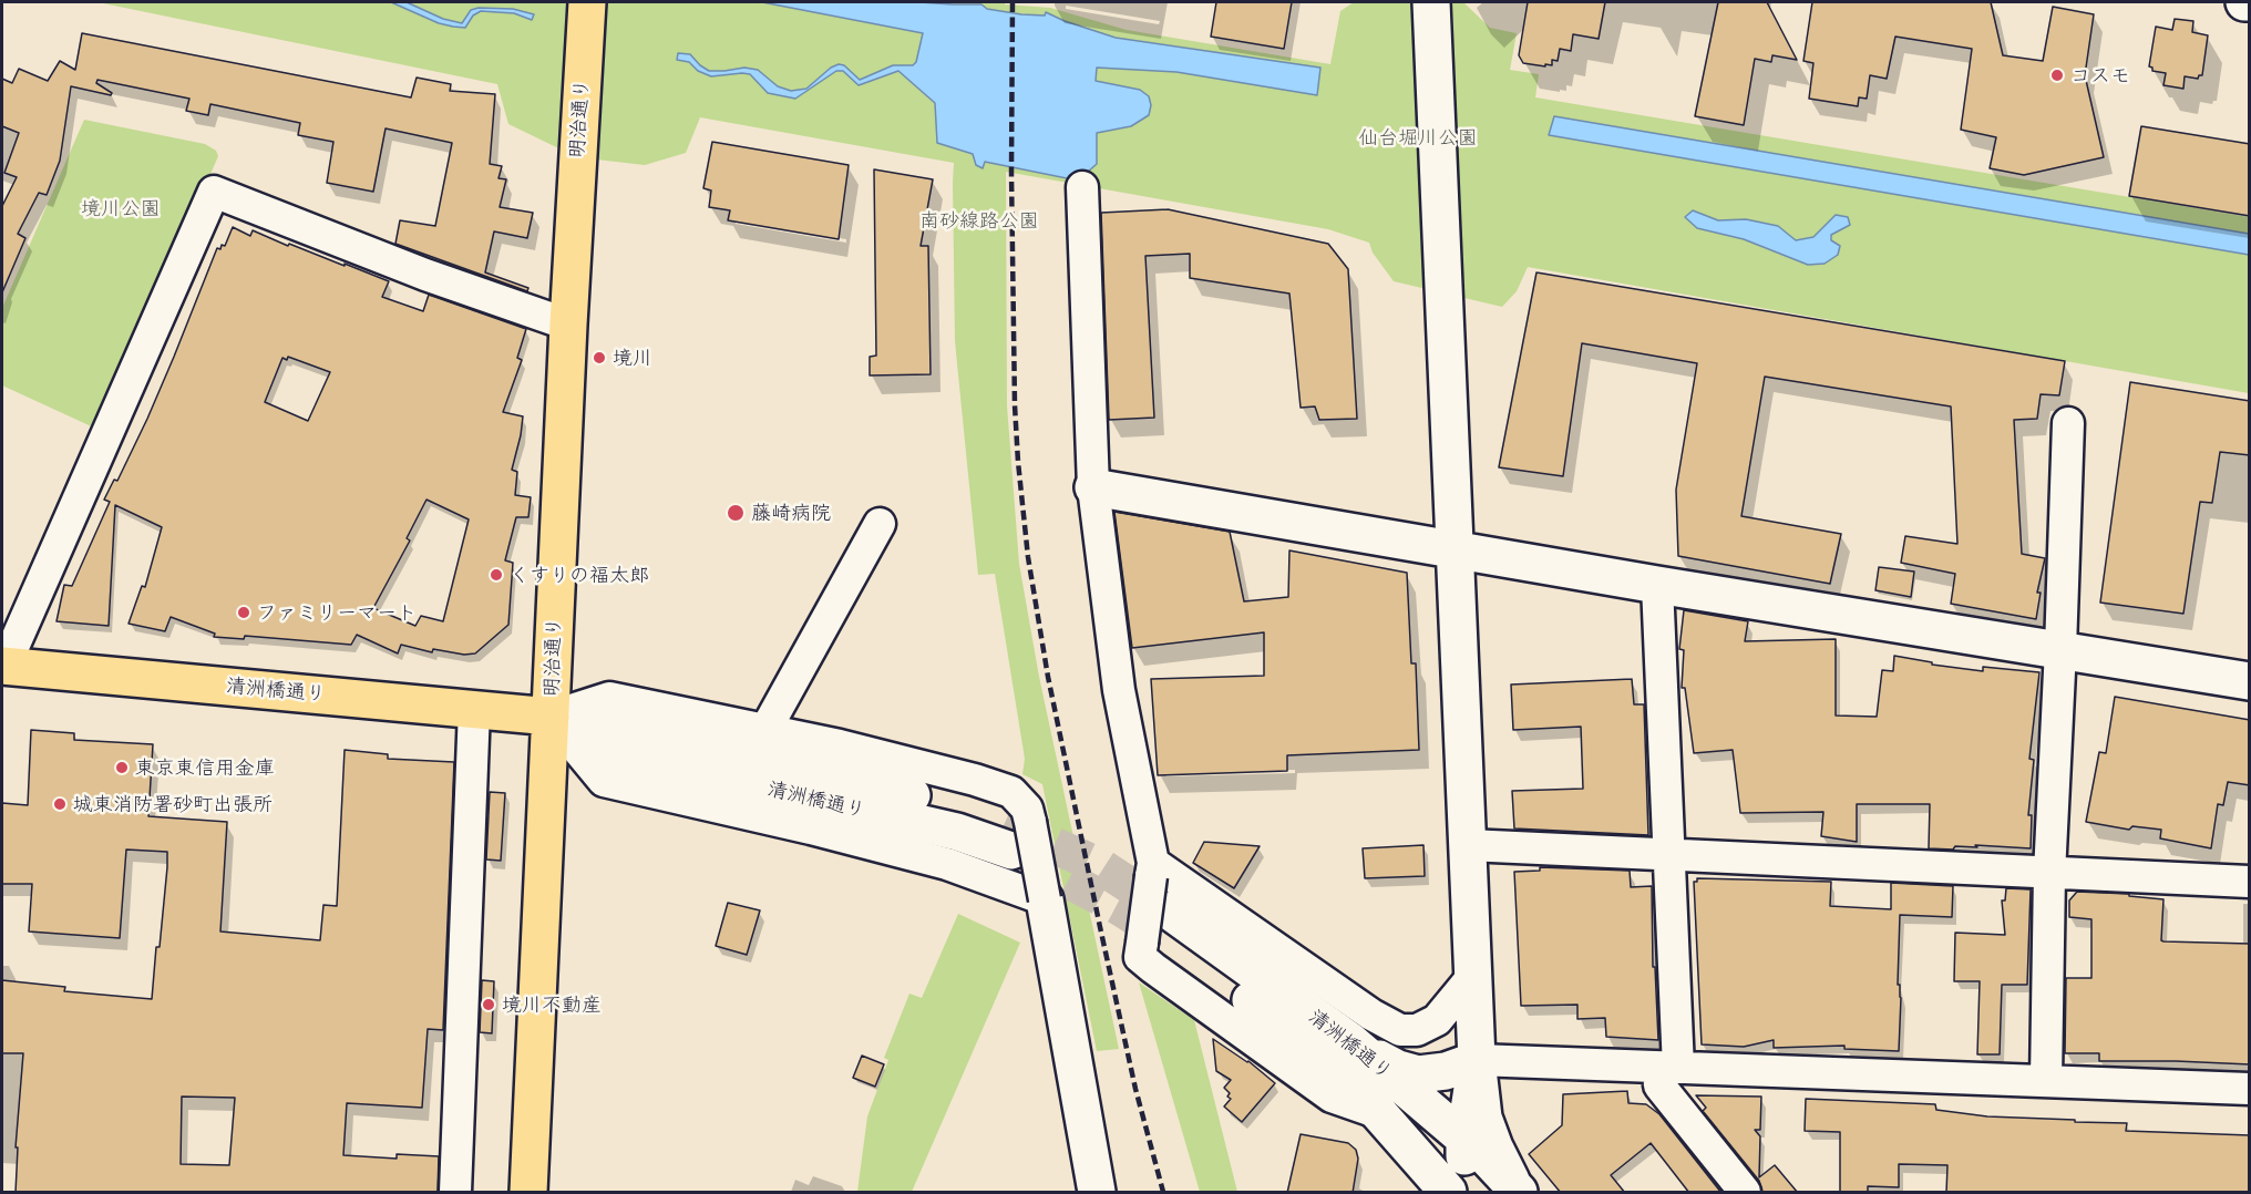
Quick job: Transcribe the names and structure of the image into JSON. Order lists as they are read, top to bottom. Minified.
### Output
{"streets":{"main road":["明治通り","清洲橋通り"]},"crossings":[["明治通り","清洲橋通り"]],"parks":["仙台堀川公園","境川公園","南砂線路公園"],"places":["コスモ","境川","藤崎病院","くすりの福太郎","ファミリーマート","東京東信用金庫","城東消防署砂町出張所","境川不動産"]}
